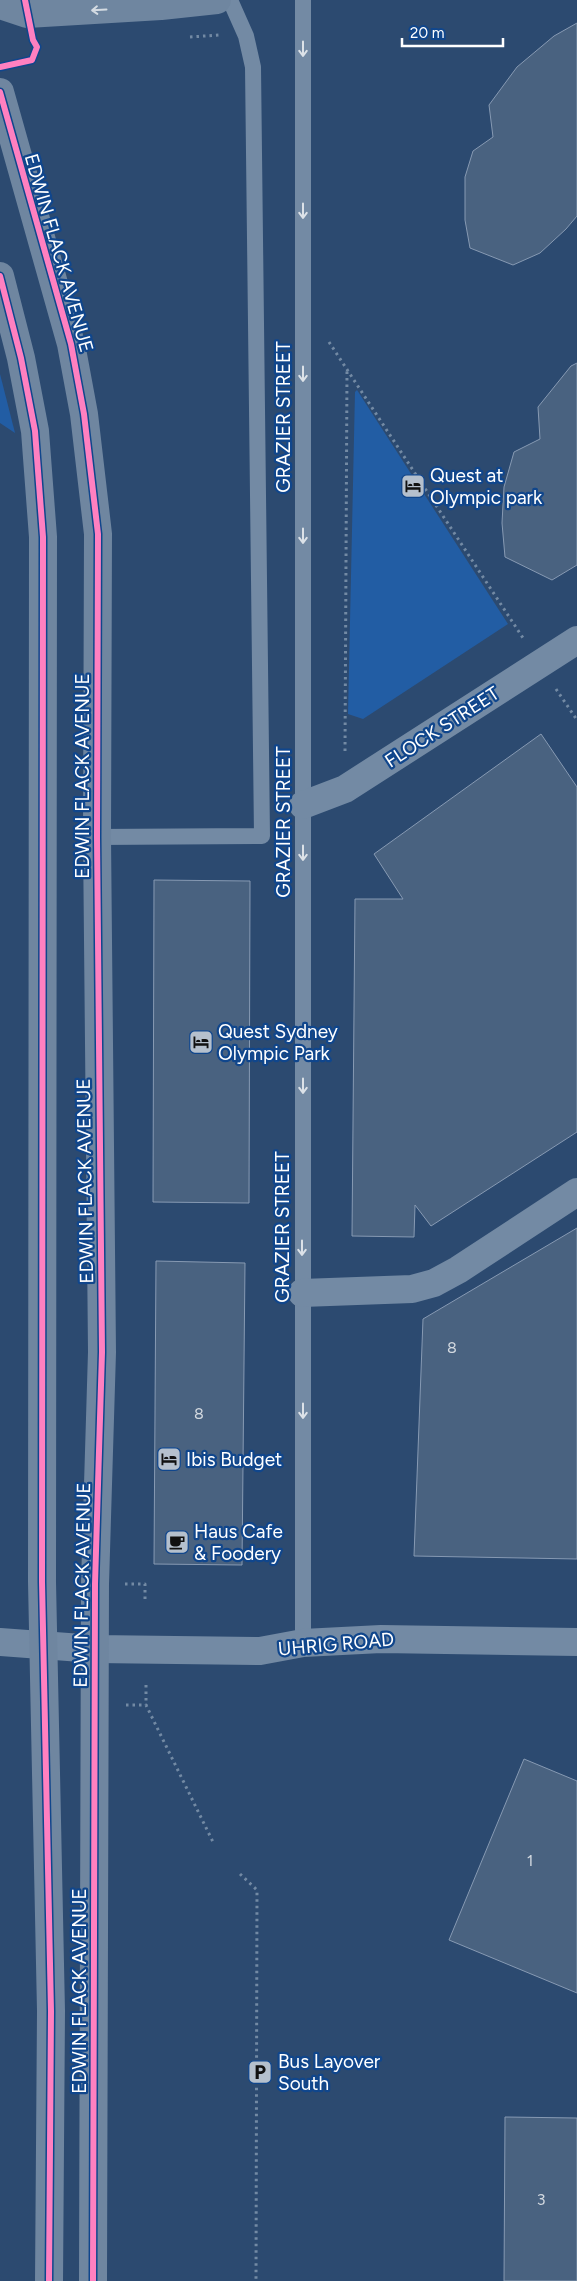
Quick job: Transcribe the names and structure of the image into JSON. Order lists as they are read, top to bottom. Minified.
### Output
{"streets":{"street":["EDWIN FLACK AVENUE","FLOCK STREET","UHRIG ROAD"],"lane":["GRAZIER STREET"]},"crossings":[["EDWIN FLACK AVENUE","UHRIG ROAD"],["GRAZIER STREET","FLOCK STREET"],["GRAZIER STREET","UHRIG ROAD"]],"one_way":["GRAZIER STREET"],"places":{"hotel":["Quest at Olympic park","Quest Sydney Olympic Park","Ibis Budget"],"cafe":["Haus Cafe & Foodery"],"parking":["Bus Layover South"]},"house_numbers":["8","8","1","3"],"scale_bar":"20 m"}
